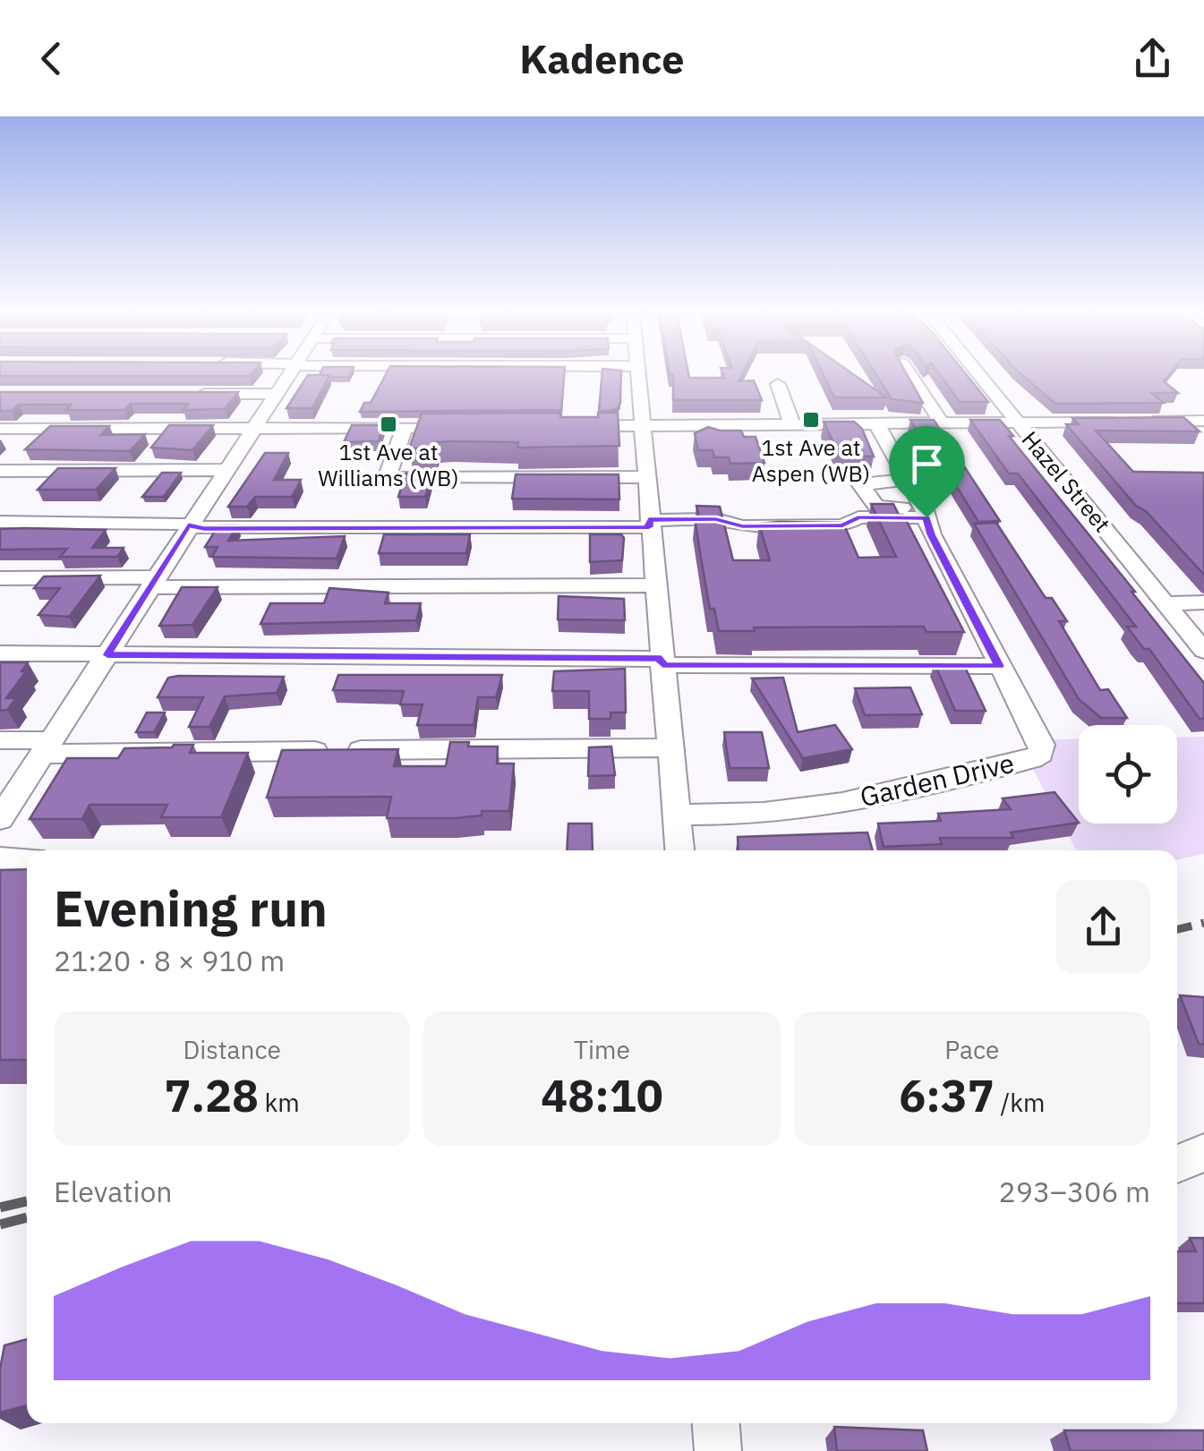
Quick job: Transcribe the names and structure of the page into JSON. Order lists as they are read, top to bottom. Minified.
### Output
{"streets":{"street":["Hazel Street","Garden Drive"]},"places":{"transit":["1st Ave at Aspen (WB)","1st Ave at Williams (WB)"]},"page":{"header":"Kadence","heading":["Evening run","21:20 · 8 × 910 m"],"stats":[["Distance","7.28 km"],["Time","48:10"],["Pace","6:37 /km"]],"chart":["Elevation","293–306 m"]}}
